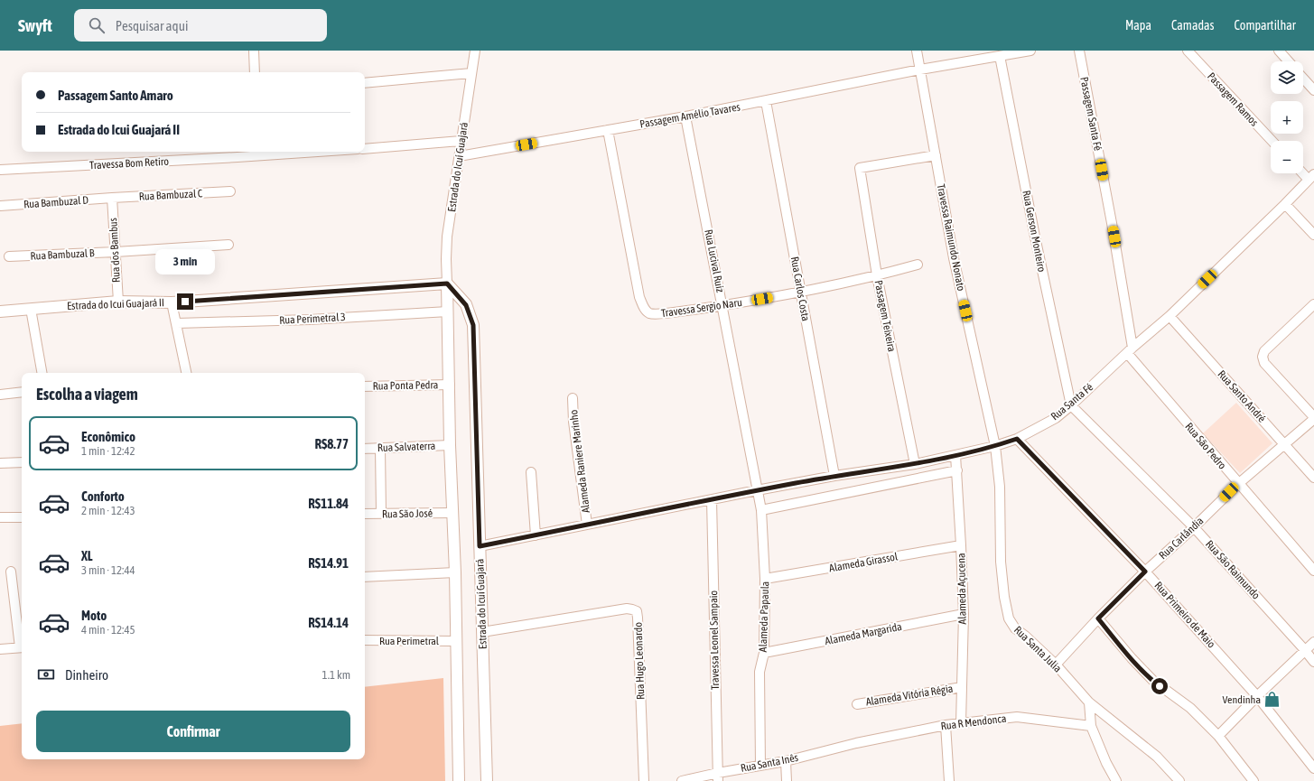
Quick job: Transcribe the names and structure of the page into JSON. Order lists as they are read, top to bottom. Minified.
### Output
{"streets":{"main road":["Estrada do Icuí Guajará","Estrada do Icui Guajará II"],"street":["Passagem Ramos","Passagem Santa Fé","Passagem Amélio Tavares","Travessa Bom Retiro","Rua Bambuzal C","Rua Bambuzal D","Rua Gerson Monteiro","Travessa Raimundo Nonato","Rua dos Bambus","Rua Bambuzal B","Rua Lucival Ruiz","Rua Carlos Costa","Travessa Sergio Naru","Passagem Teixeira","Rua Perimetral 3","Rua Ponta Pedra","Rua Santo André","Rua Santa Fé","Rua São Pedro","Rua Salvaterra","Alameda Raniere Marinho","Rua São José","Rua Carlândia","Alameda Girassol","Rua São Raimundo","Alameda Açucena","Rua Primeiro de Maio","Alameda Papaula","Alameda Margarida","Travessa Leonel Sampaio","Rua Perimetral","Rua Santa Julia","Rua Hugo Leonardo","Alameda Vitória Régia","Rua R Mendonca","Rua Santa Inês"]},"crossings":[["Passagem Santa Fé","Rua Santa Fé"],["Passagem Santa Fé","Rua São Pedro"],["Passagem Amélio Tavares","Estrada do Icuí Guajará"],["Passagem Amélio Tavares","Rua Gerson Monteiro"],["Passagem Amélio Tavares","Travessa Raimundo Nonato"],["Passagem Amélio Tavares","Rua Lucival Ruiz"],["Passagem Amélio Tavares","Rua Carlos Costa"],["Passagem Amélio Tavares","Travessa Sergio Naru"],["Estrada do Icuí Guajará","Estrada do Icui Guajará II"],["Estrada do Icuí Guajará","Rua Perimetral 3"],["Estrada do Icuí Guajará","Rua Ponta Pedra"],["Estrada do Icuí Guajará","Rua Santa Fé"],["Estrada do Icuí Guajará","Rua Salvaterra"],["Estrada do Icuí Guajará","Rua São José"],["Estrada do Icuí Guajará","Rua Perimetral"],["Estrada do Icuí Guajará","Rua Hugo Leonardo"],["Rua Bambuzal C","Rua Bambuzal D"],["Rua Bambuzal C","Rua dos Bambus"],["Rua Bambuzal D","Rua dos Bambus"],["Rua Gerson Monteiro","Rua Santa Fé"],["Rua Gerson Monteiro","Rua São Raimundo"],["Travessa Raimundo Nonato","Passagem Teixeira"],["Travessa Raimundo Nonato","Rua Santa Fé"],["Travessa Raimundo Nonato","Rua Santa Julia"],["Rua dos Bambus","Rua Bambuzal B"],["Rua dos Bambus","Estrada do Icui Guajará II"],["Rua Lucival Ruiz","Travessa Sergio Naru"],["Rua Lucival Ruiz","Rua Santa Fé"],["Rua Lucival Ruiz","Alameda Papaula"],["Rua Carlos Costa","Travessa Sergio Naru"],["Rua Carlos Costa","Rua Santa Fé"],["Travessa Sergio Naru","Passagem Teixeira"],["Passagem Teixeira","Rua Santa Fé"],["Rua Santo André","Rua Santa Fé"],["Rua Santo André","Rua Carlândia"],["Rua Santa Fé","Rua São Pedro"],["Rua Santa Fé","Alameda Raniere Marinho"],["Rua Santa Fé","Rua São Raimundo"],["Rua Santa Fé","Alameda Açucena"],["Rua Santa Fé","Rua Primeiro de Maio"],["Rua Santa Fé","Alameda Papaula"],["Rua Santa Fé","Travessa Leonel Sampaio"],["Rua Santa Fé","Rua Santa Julia"],["Rua São Pedro","Rua Carlândia"],["Rua Carlândia","Rua São Raimundo"],["Rua Carlândia","Rua Primeiro de Maio"],["Rua Carlândia","Rua Santa Julia"],["Alameda Girassol","Alameda Açucena"],["Alameda Girassol","Alameda Papaula"],["Alameda Açucena","Alameda Margarida"],["Alameda Açucena","Alameda Vitória Régia"],["Alameda Açucena","Rua R Mendonca"],["Alameda Papaula","Alameda Margarida"],["Alameda Papaula","Rua Santa Inês"],["Travessa Leonel Sampaio","Rua Santa Inês"],["Rua R Mendonca","Rua Santa Inês"]],"places":{"shop":["Vendinha"]},"page":{"header":"Swyft","search":"Pesquisar aqui","nav":["Mapa","Camadas","Compartilhar"],"map_buttons":["+","−"],"banner":["Passagem Santo Amaro","Estrada do Icui Guajará II"],"bubble":"3 min","heading":"Escolha a viagem","list":[{"name":"Econômico","note":"1 min · 12:42","value":"R$8.77"},{"name":"Conforto","note":"2 min · 12:43","value":"R$11.84"},{"name":"XL","note":"3 min · 12:44","value":"R$14.91"},{"name":"Moto","note":"4 min · 12:45","value":"R$14.14"}],"pay":["Dinheiro","1.1 km"],"buttons":"Confirmar"}}
